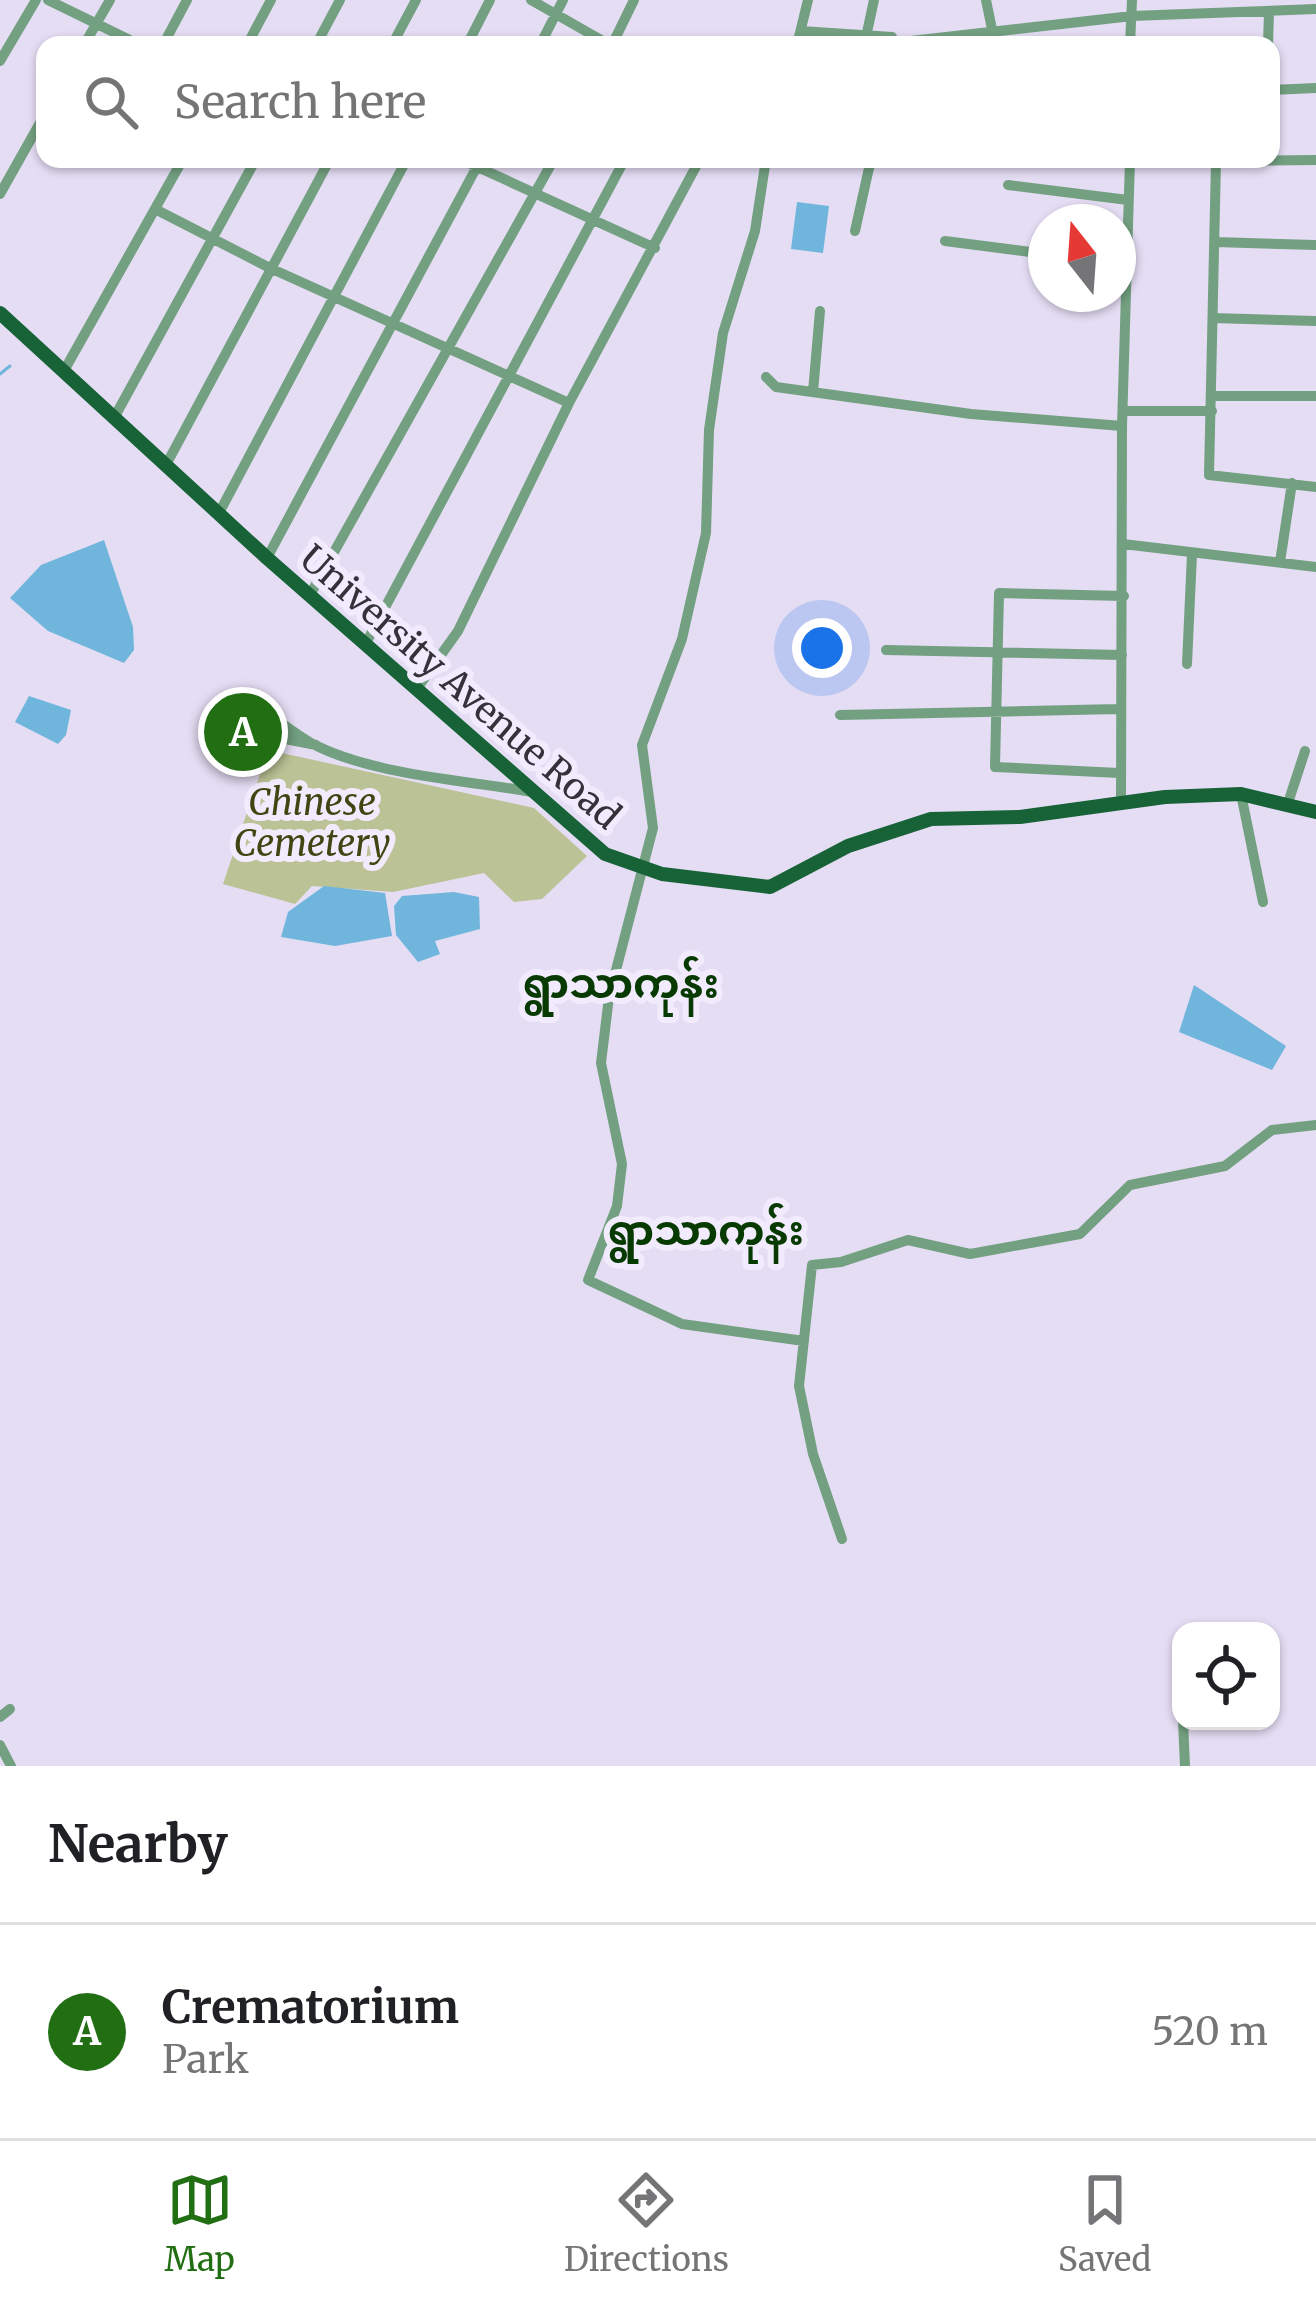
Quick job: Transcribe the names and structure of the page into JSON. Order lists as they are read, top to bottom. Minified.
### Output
{"streets":{"main road":["University Avenue Road"]},"districts":["ရွာသာကုန်း","ရွာသာကုန်း"],"parks":["Chinese Cemetery"],"north":"top","page":{"search":"Search here","pins":"A","heading":"Nearby","list":[{"mark":"A","name":"Crematorium","note":"Park","value":"520 m"}],"nav":["Map","Directions","Saved"]}}
